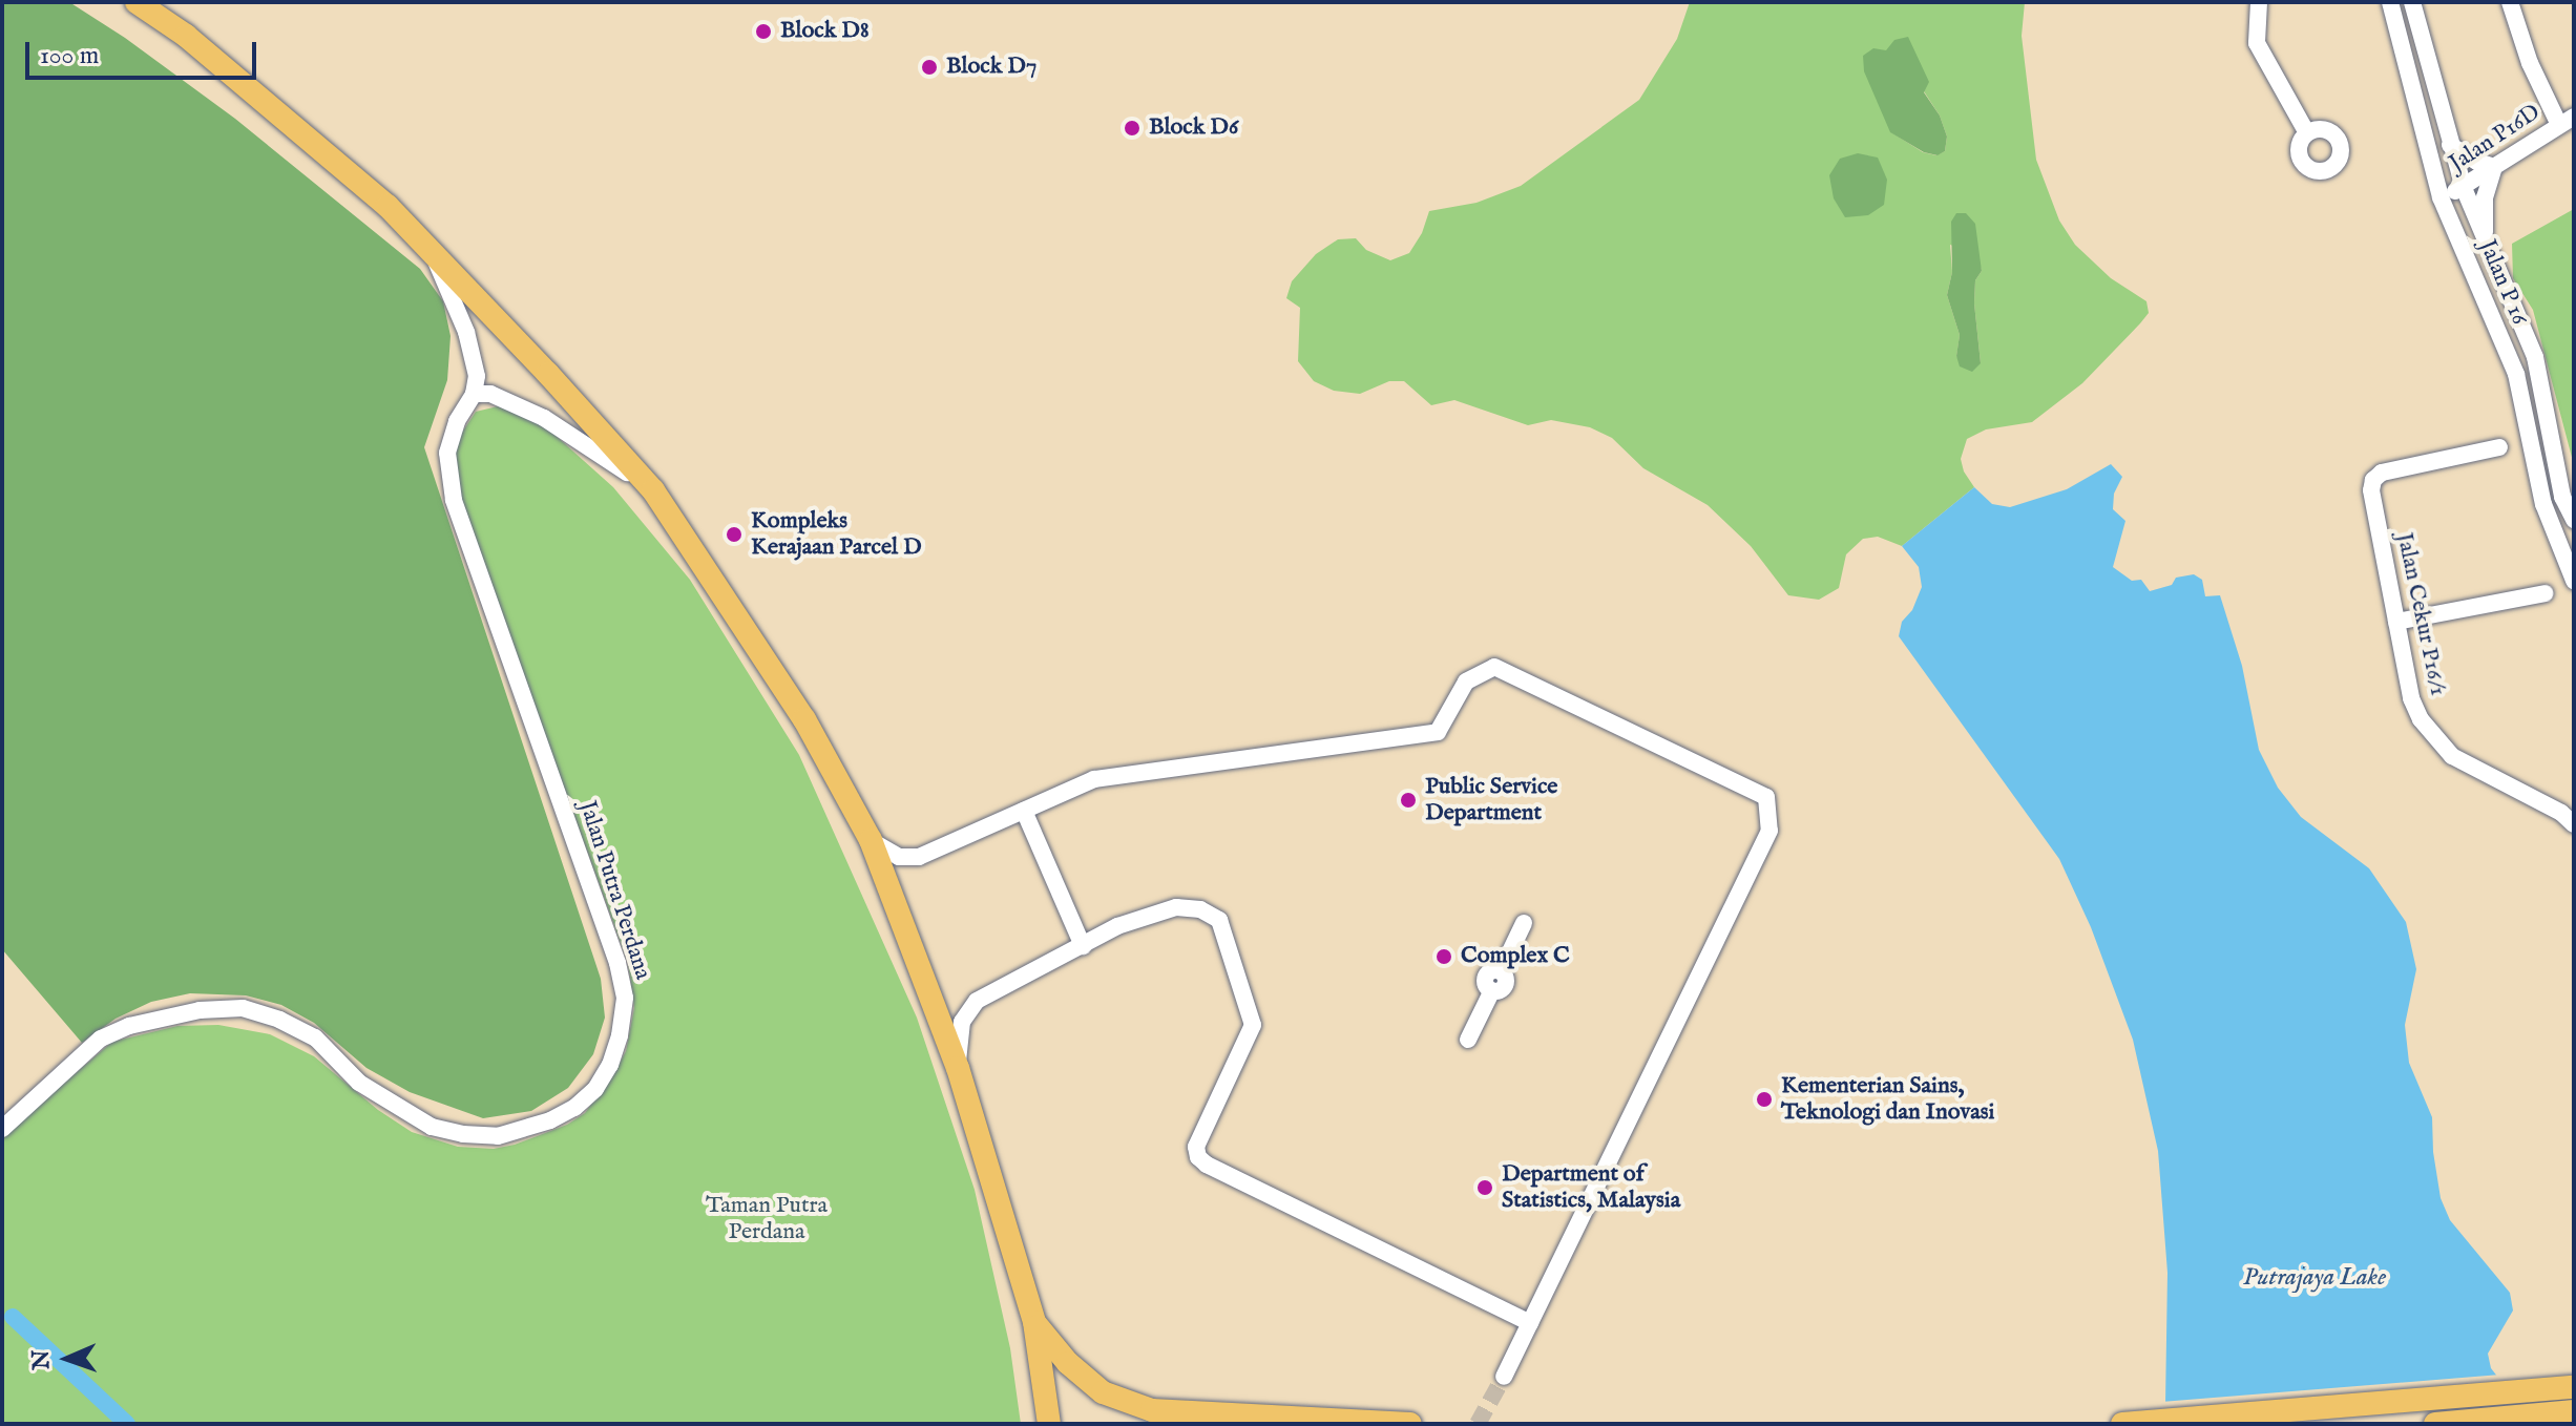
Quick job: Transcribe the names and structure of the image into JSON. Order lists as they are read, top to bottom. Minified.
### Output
{"streets":{"street":["Jalan P16D","Jalan P 16","Jalan Cekur P16/1","Jalan Putra Perdana"]},"crossings":[["Jalan P16D","Jalan P 16"]],"water":["Putrajaya Lake"],"parks":["Taman Putra Perdana"],"places":["Block D8","Block D7","Block D6","Kompleks Kerajaan Parcel D","Public Service Department","Complex C","Kementerian Sains, Teknologi dan Inovasi","Department of Statistics, Malaysia"],"scale_bar":"100 m","north":"left"}
